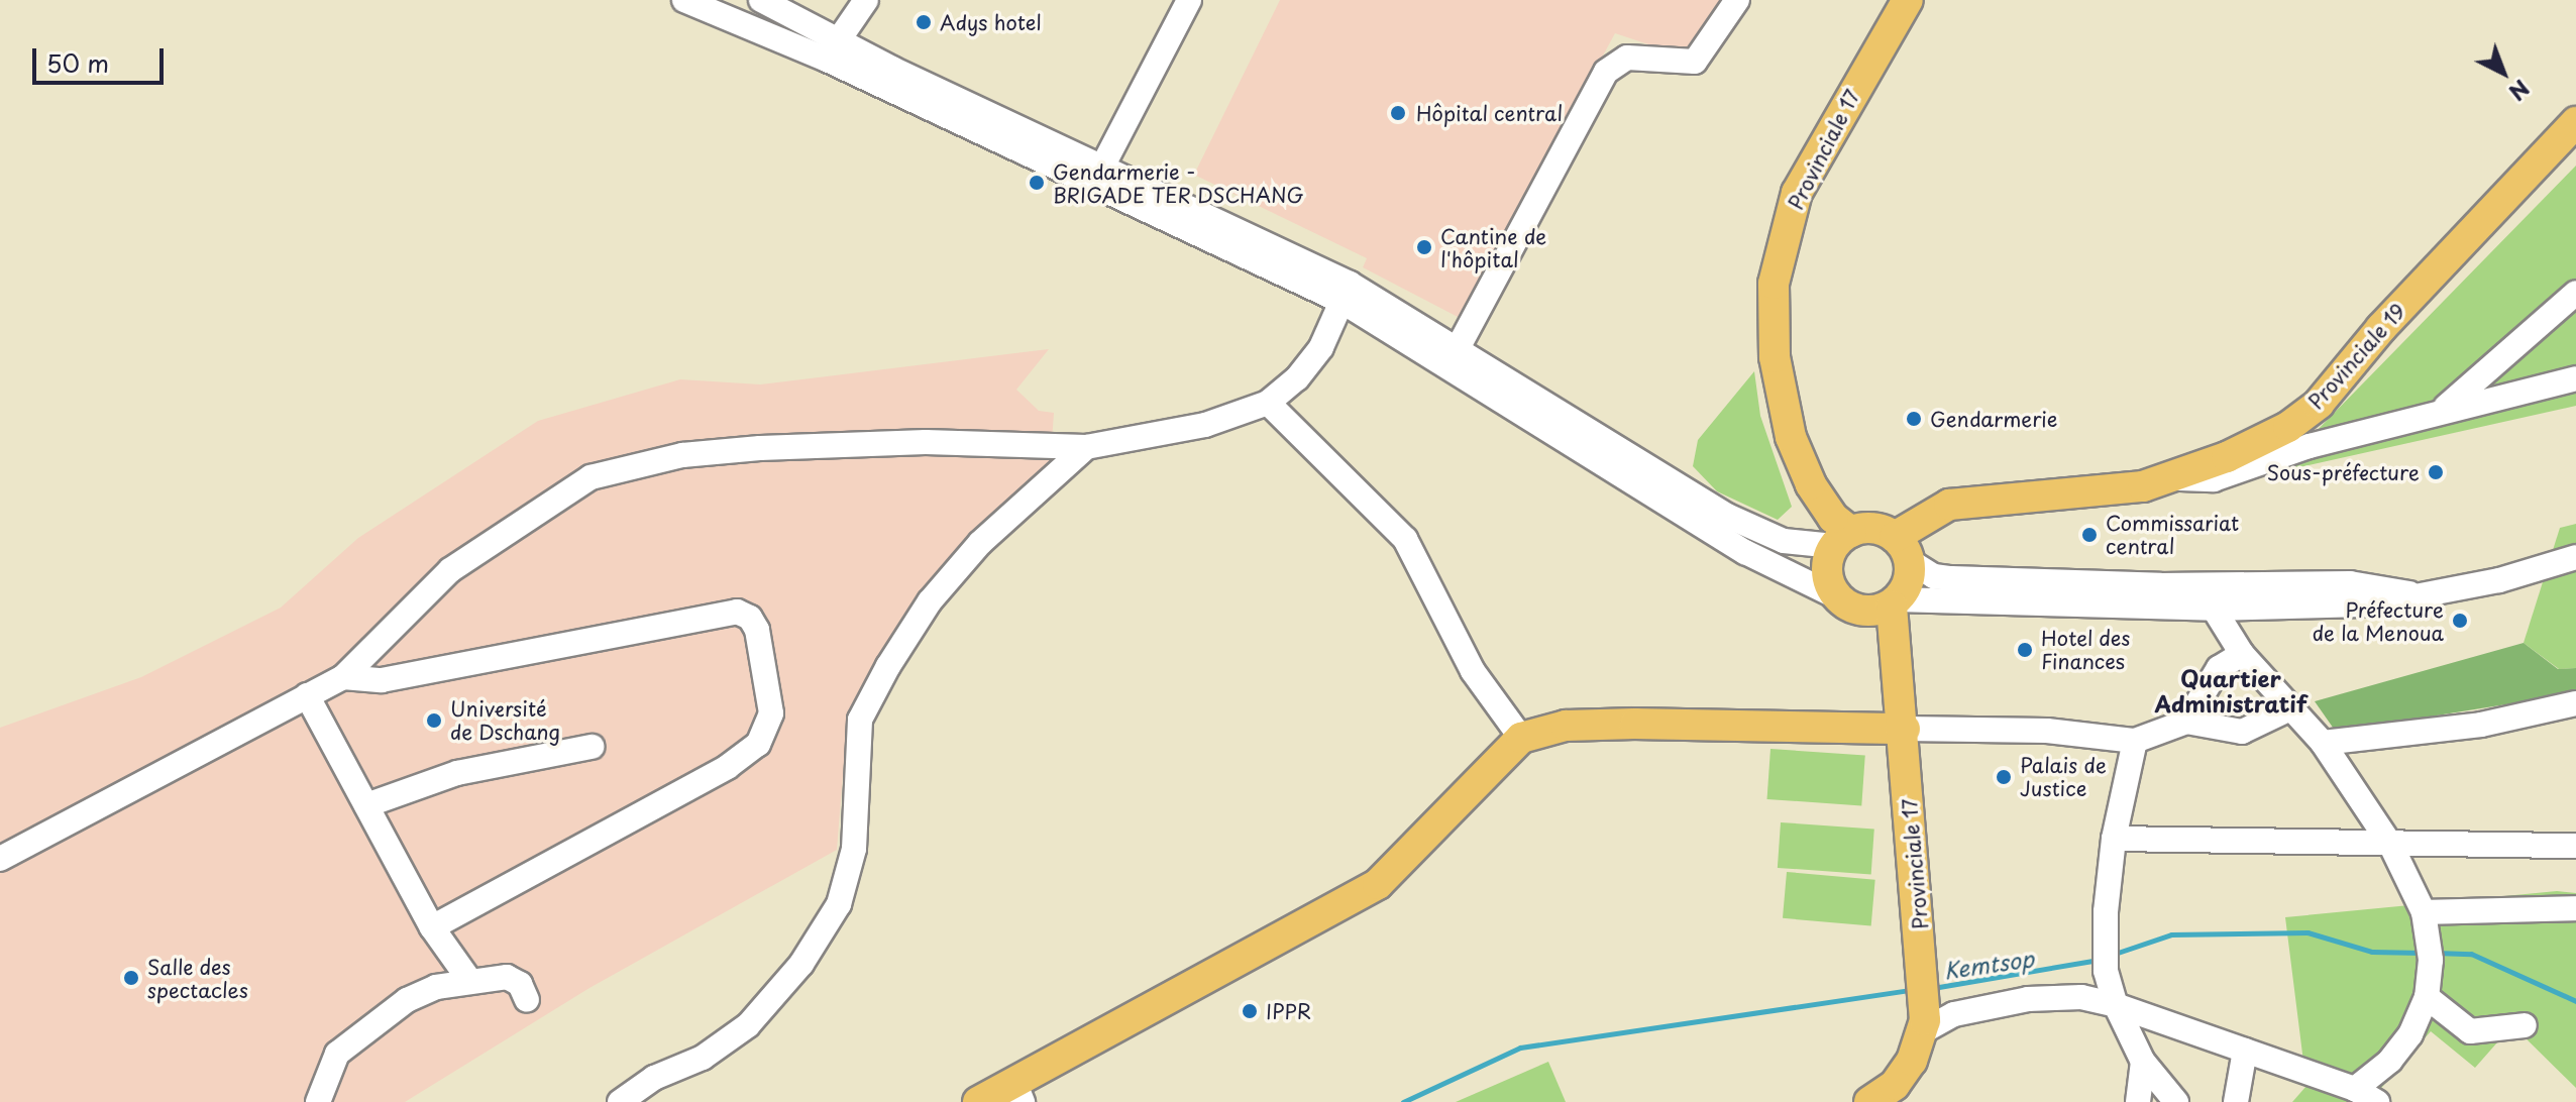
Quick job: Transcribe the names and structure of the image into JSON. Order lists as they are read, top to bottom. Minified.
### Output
{"streets":{"main road":["Provinciale 17","Provinciale 19"]},"crossings":[["Provinciale 17","Provinciale 19"]],"districts":["Quartier Administratif"],"water":["Kemtsop"],"places":["Adys hotel","Hôpital central","Gendarmerie - BRIGADE TER DSCHANG","Cantine de l'hôpital","Gendarmerie","Sous-préfecture","Commissariat central","Préfecture de la Menoua","Hotel des Finances","Université de Dschang","Palais de Justice","Salle des spectacles","IPPR"],"scale_bar":"50 m","north":"bottom right"}
